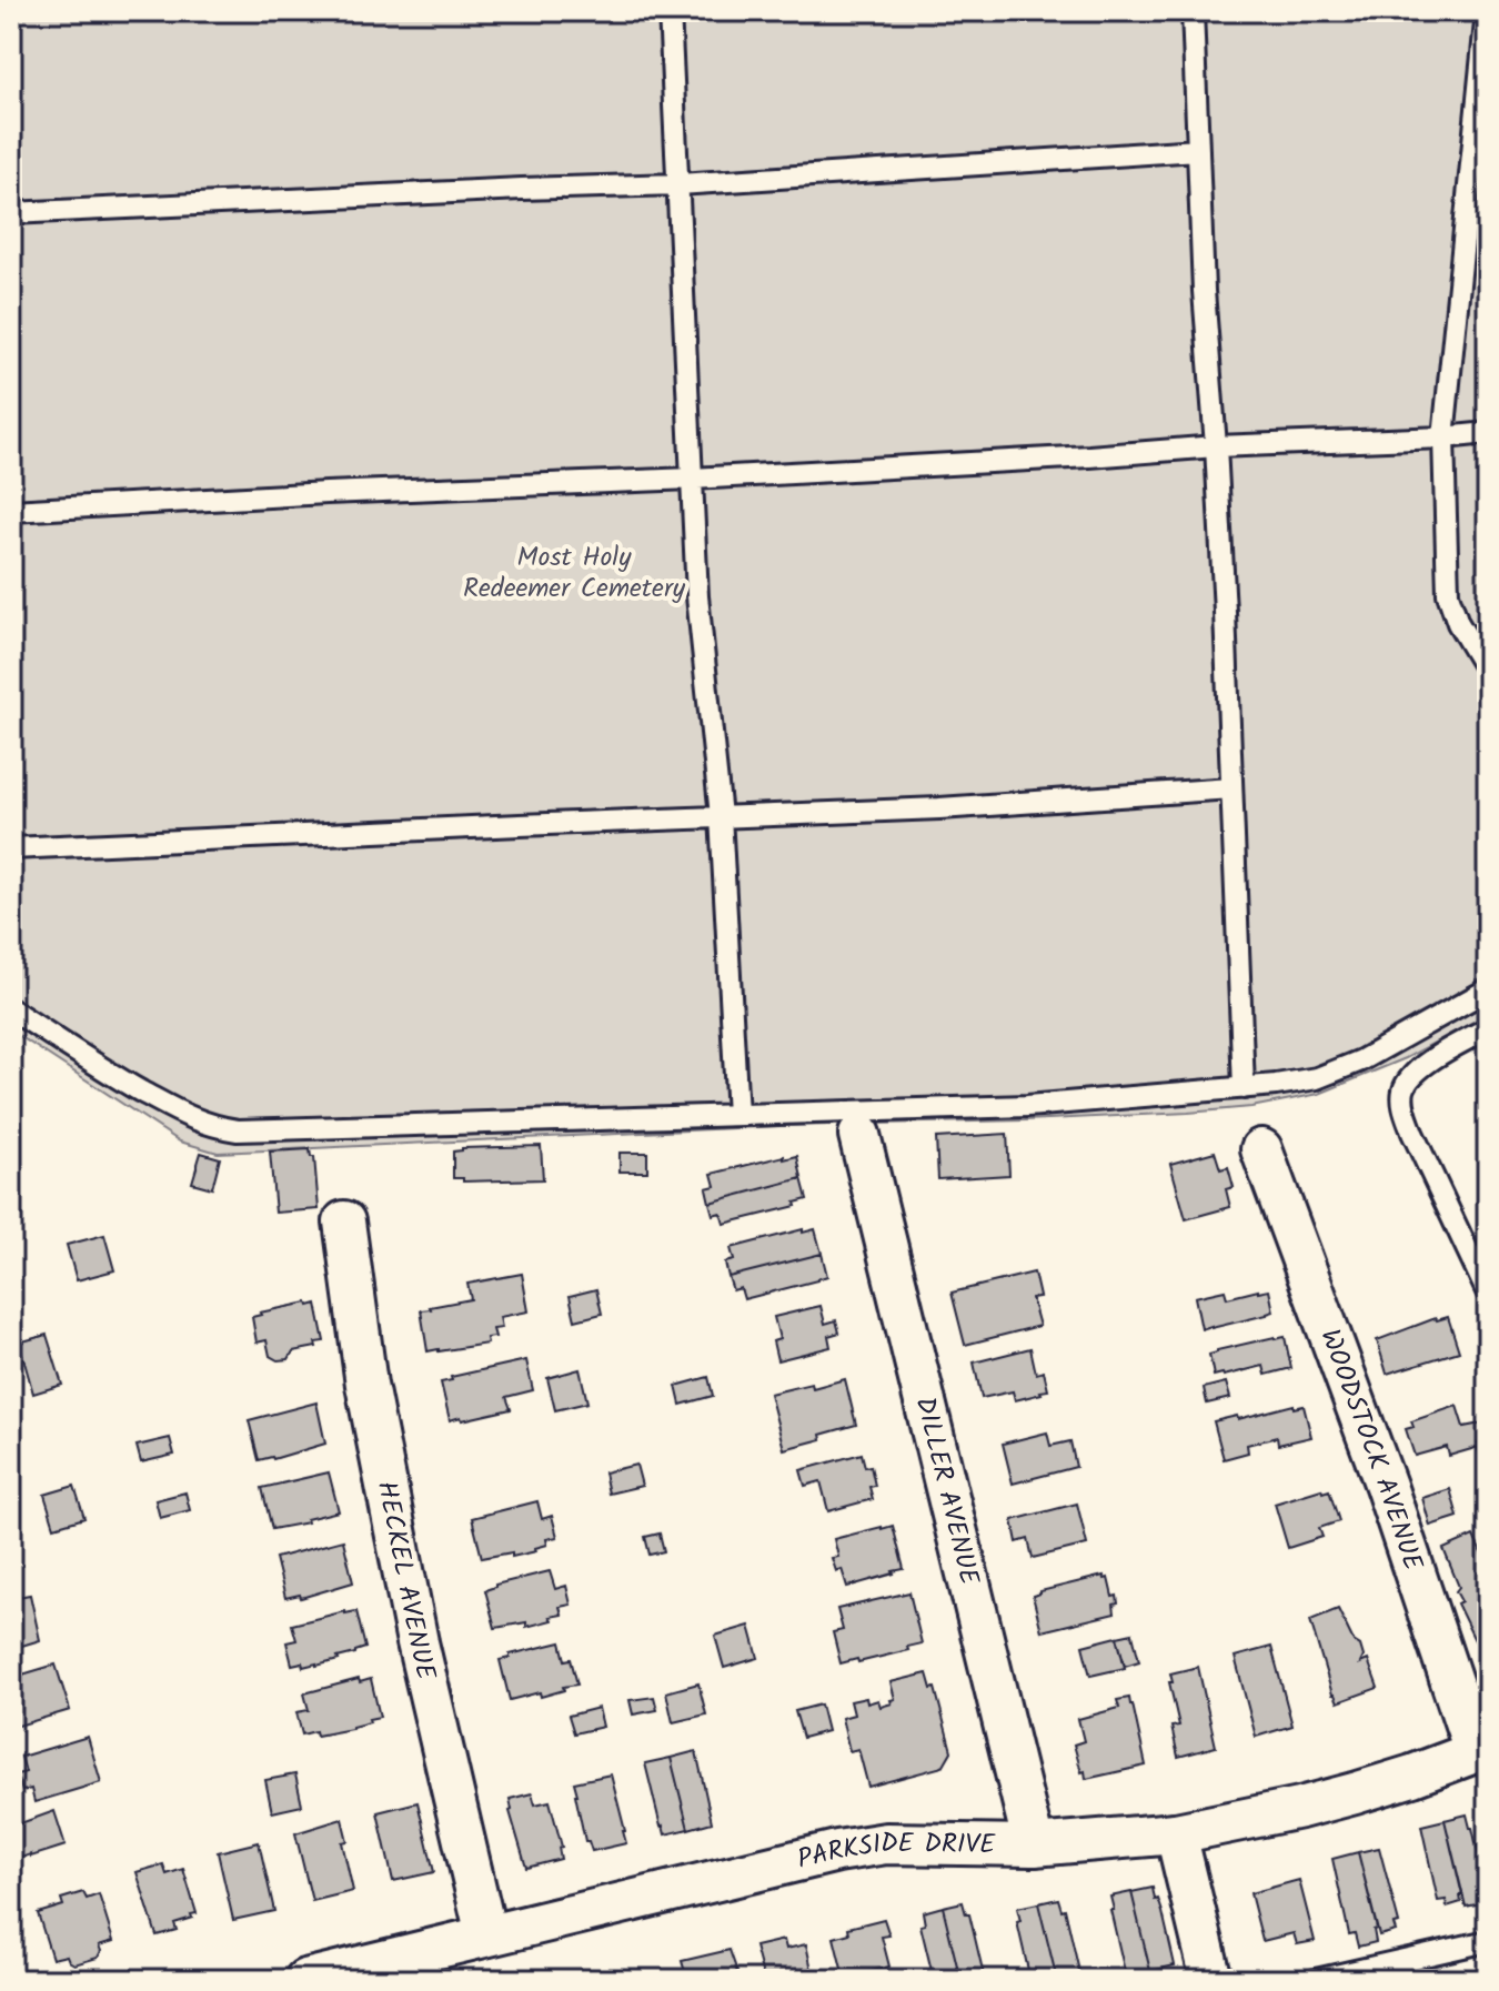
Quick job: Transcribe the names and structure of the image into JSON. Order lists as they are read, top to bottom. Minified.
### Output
{"streets":{"street":["WOODSTOCK AVENUE","DILLER AVENUE","HECKEL AVENUE","PARKSIDE DRIVE"]},"crossings":[["WOODSTOCK AVENUE","PARKSIDE DRIVE"],["DILLER AVENUE","PARKSIDE DRIVE"],["HECKEL AVENUE","PARKSIDE DRIVE"]],"parks":["Most Holy Redeemer Cemetery"]}
